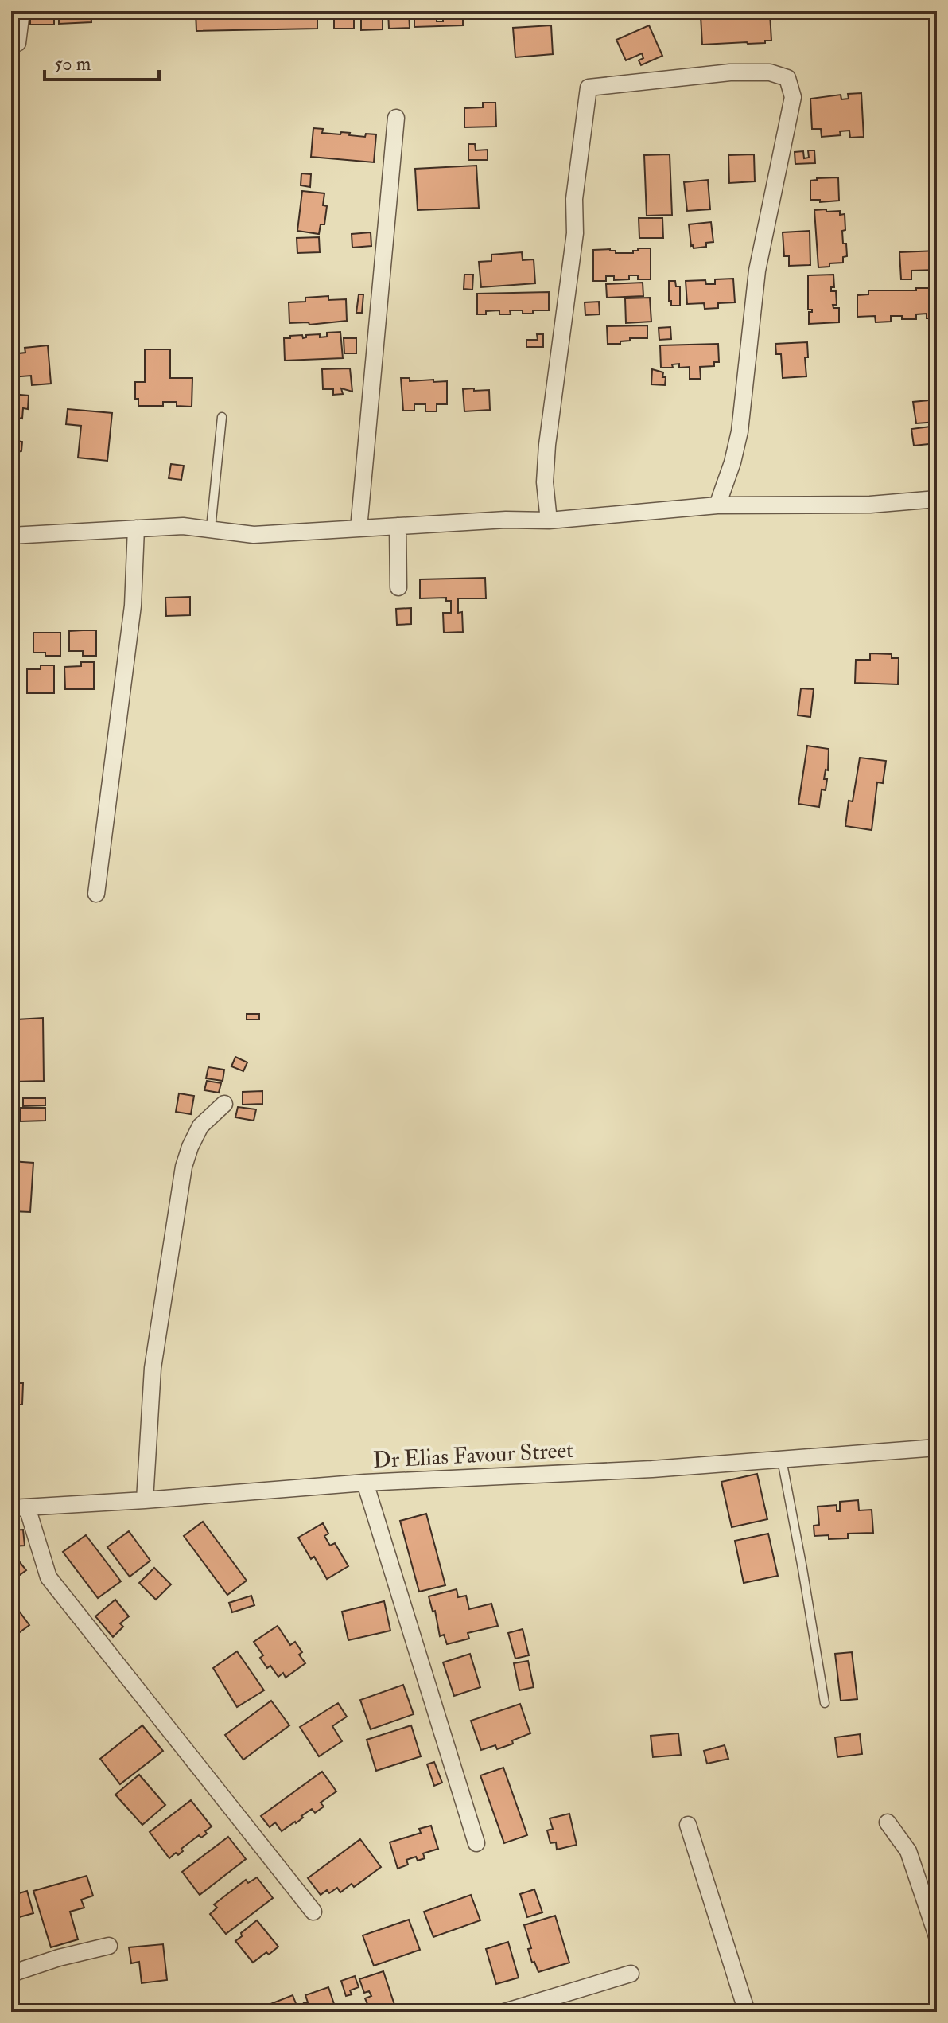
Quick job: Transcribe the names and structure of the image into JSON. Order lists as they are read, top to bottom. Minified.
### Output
{"streets":{"street":["Dr Elias Favour Street"]},"scale_bar":"50 m"}
